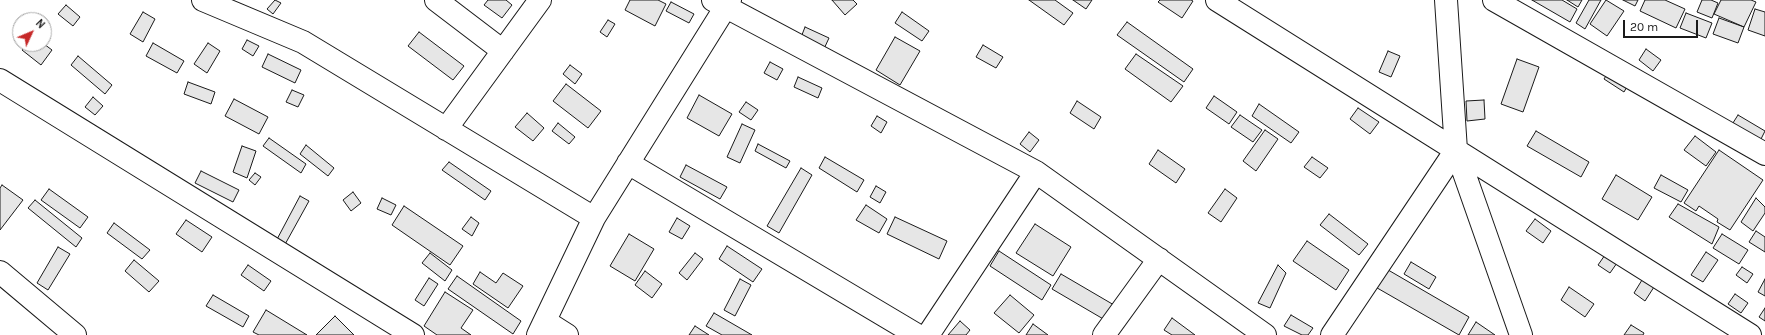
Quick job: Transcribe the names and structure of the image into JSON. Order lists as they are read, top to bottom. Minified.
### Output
{"scale_bar":"20 m","north":"top right"}
